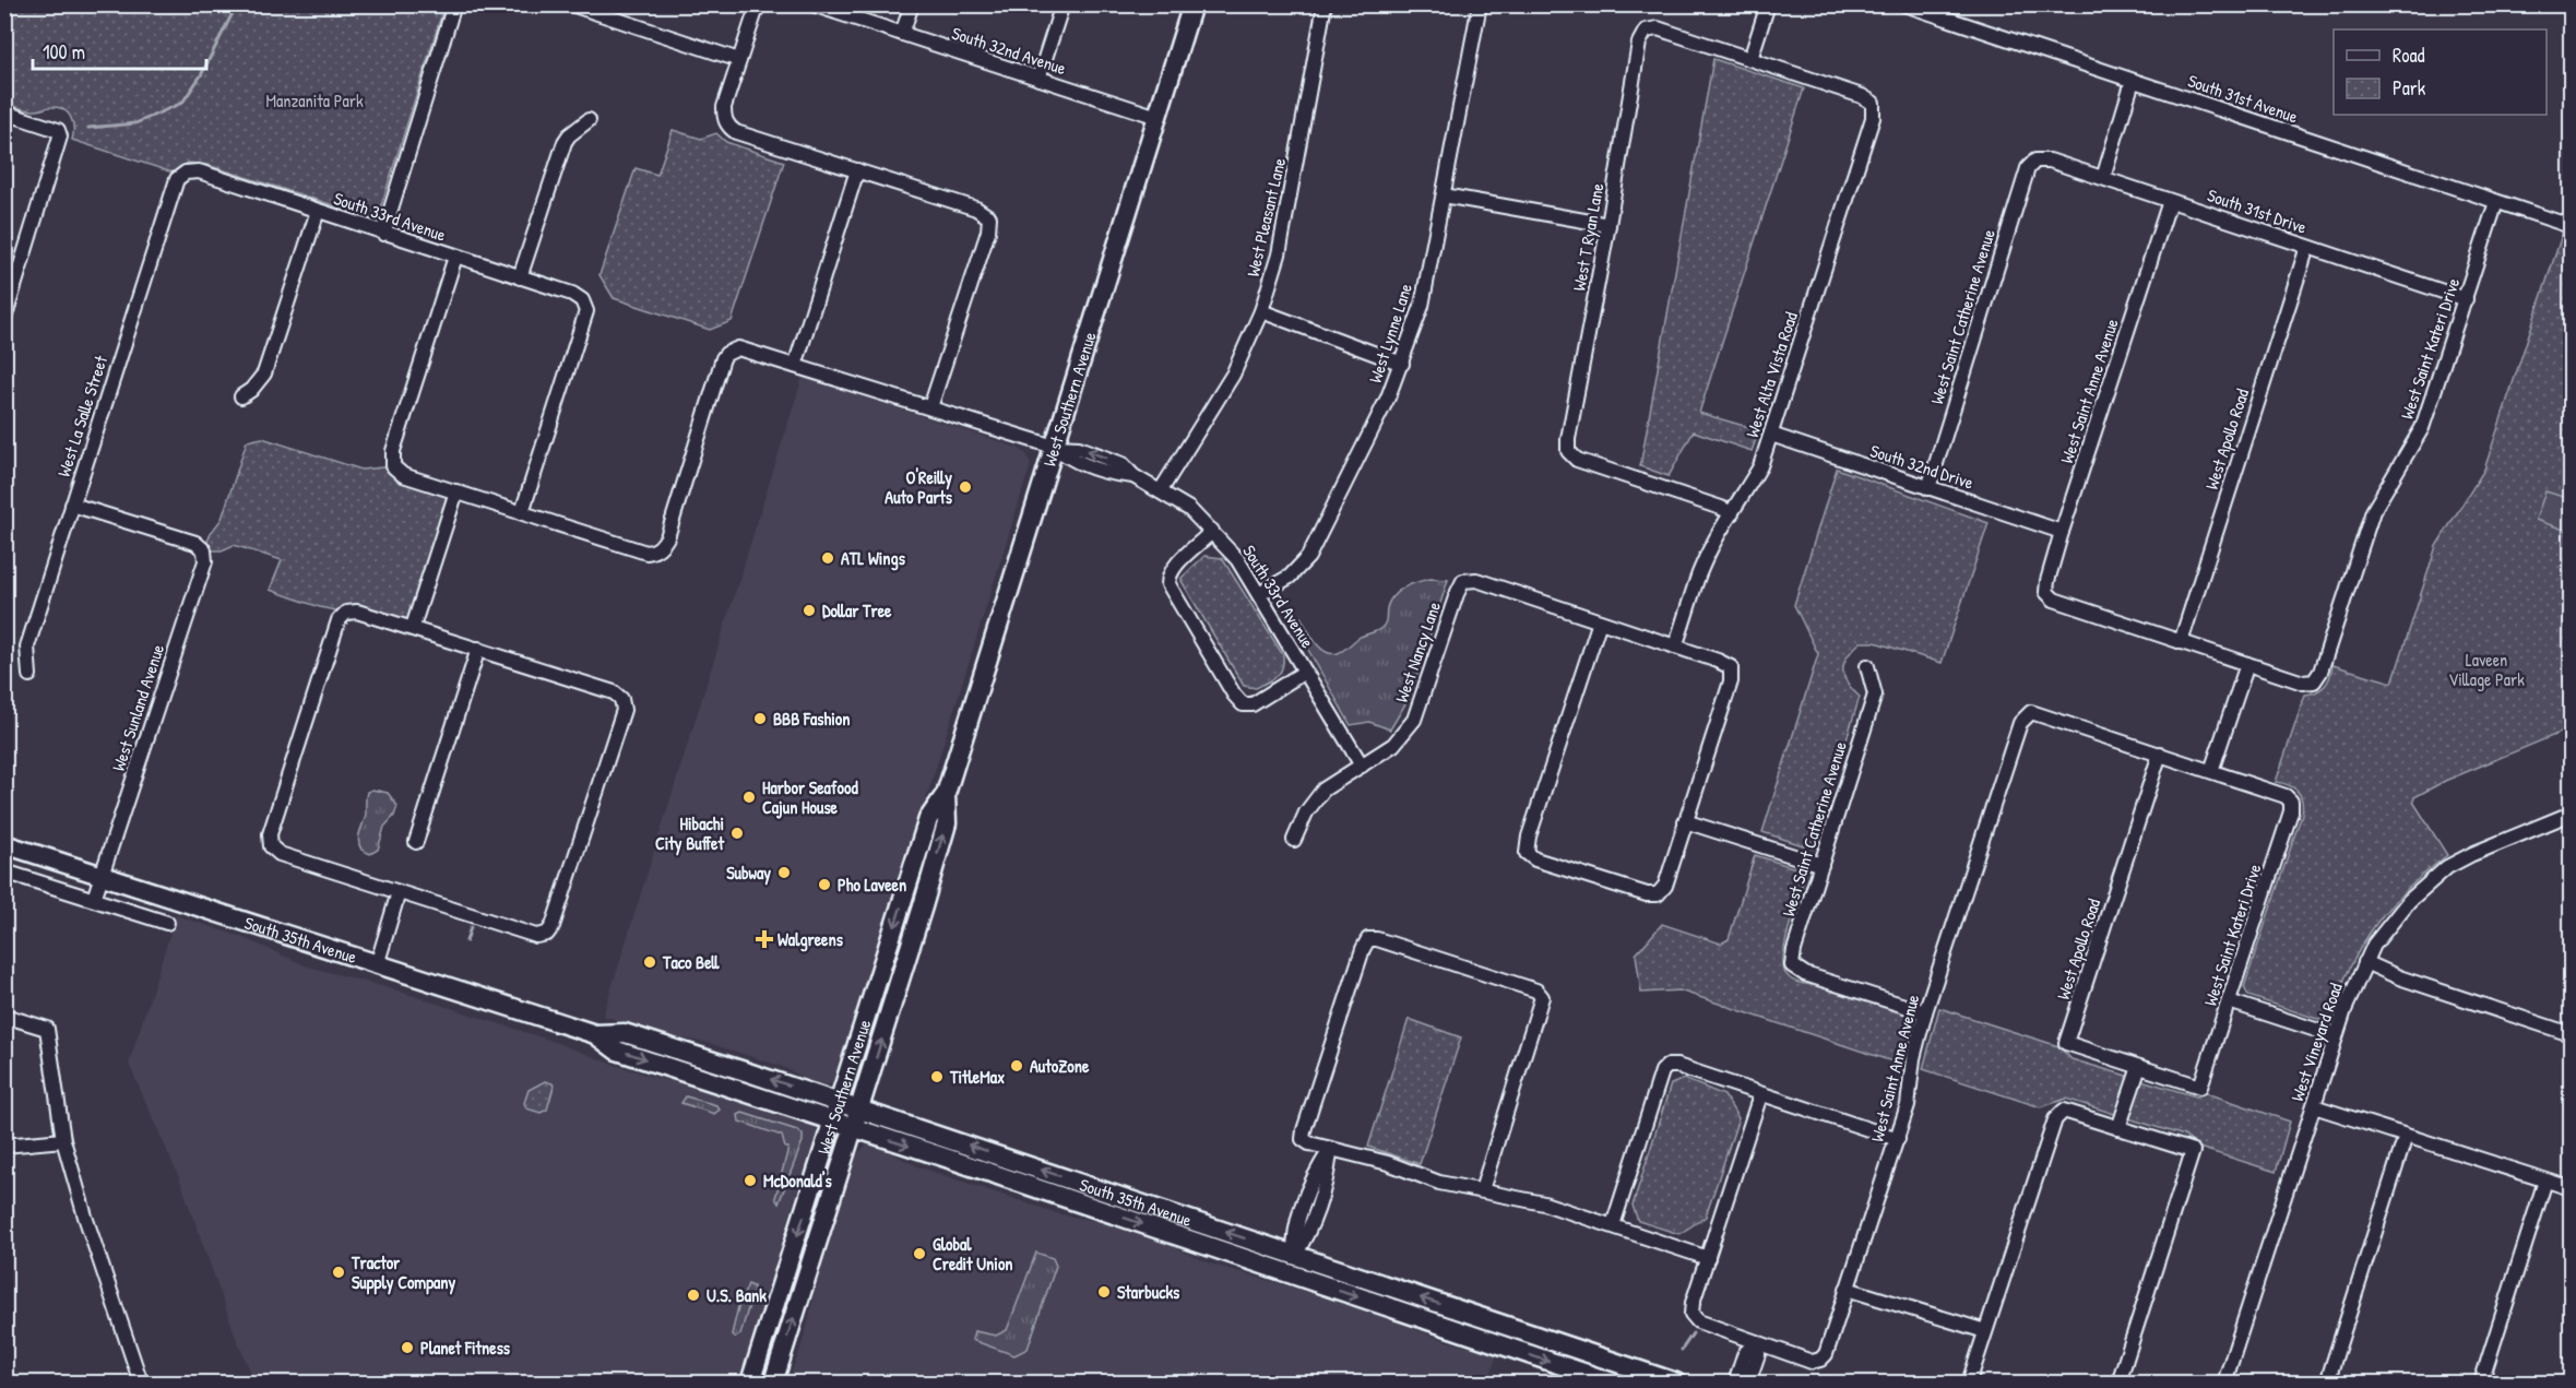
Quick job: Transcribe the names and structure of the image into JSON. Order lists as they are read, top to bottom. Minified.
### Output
{"streets":{"main road":["West Southern Avenue","South 35th Avenue"],"street":["South 32nd Avenue","South 31st Avenue","South 31st Drive","South 33rd Avenue","West Pleasant Lane","West T Ryan Lane","West Saint Catherine Avenue","West Lynne Lane","West Saint Kateri Drive","West Alta Vista Road","West Saint Anne Avenue","West La Salle Street","West Apollo Road","South 32nd Drive","West Nancy Lane","West Sunland Avenue","West Vineyard Road"]},"crossings":[["South 32nd Avenue","West Southern Avenue"],["South 31st Avenue","West Saint Kateri Drive"],["South 31st Drive","West Saint Catherine Avenue"],["South 31st Drive","West Saint Kateri Drive"],["South 31st Drive","West Saint Anne Avenue"],["South 31st Drive","West Apollo Road"],["South 33rd Avenue","West Pleasant Lane"],["South 33rd Avenue","West Lynne Lane"],["South 33rd Avenue","West Southern Avenue"],["South 33rd Avenue","West La Salle Street"],["South 33rd Avenue","West Nancy Lane"],["West T Ryan Lane","West Alta Vista Road"],["West Saint Catherine Avenue","West Saint Anne Avenue"],["West Saint Catherine Avenue","South 32nd Drive"],["West Saint Kateri Drive","West Apollo Road"],["West Alta Vista Road","South 32nd Drive"],["West Saint Anne Avenue","West Apollo Road"],["West Saint Anne Avenue","South 32nd Drive"],["West Southern Avenue","South 35th Avenue"],["West La Salle Street","West Sunland Avenue"],["West Sunland Avenue","South 35th Avenue"]],"parks":["Manzanita Park","Laveen Village Park"],"places":{"other":["O'Reilly Auto Parts","ATL Wings","Dollar Tree","BBB Fashion","Harbor Seafood Cajun House","Hibachi City Buffet","Subway","Pho Laveen","Taco Bell","AutoZone","TitleMax","McDonald's","Global Credit Union","Tractor Supply Company","Starbucks","U.S. Bank","Planet Fitness"],"health":["Walgreens"]},"legend":["Road","Park"],"scale_bar":"100 m"}
